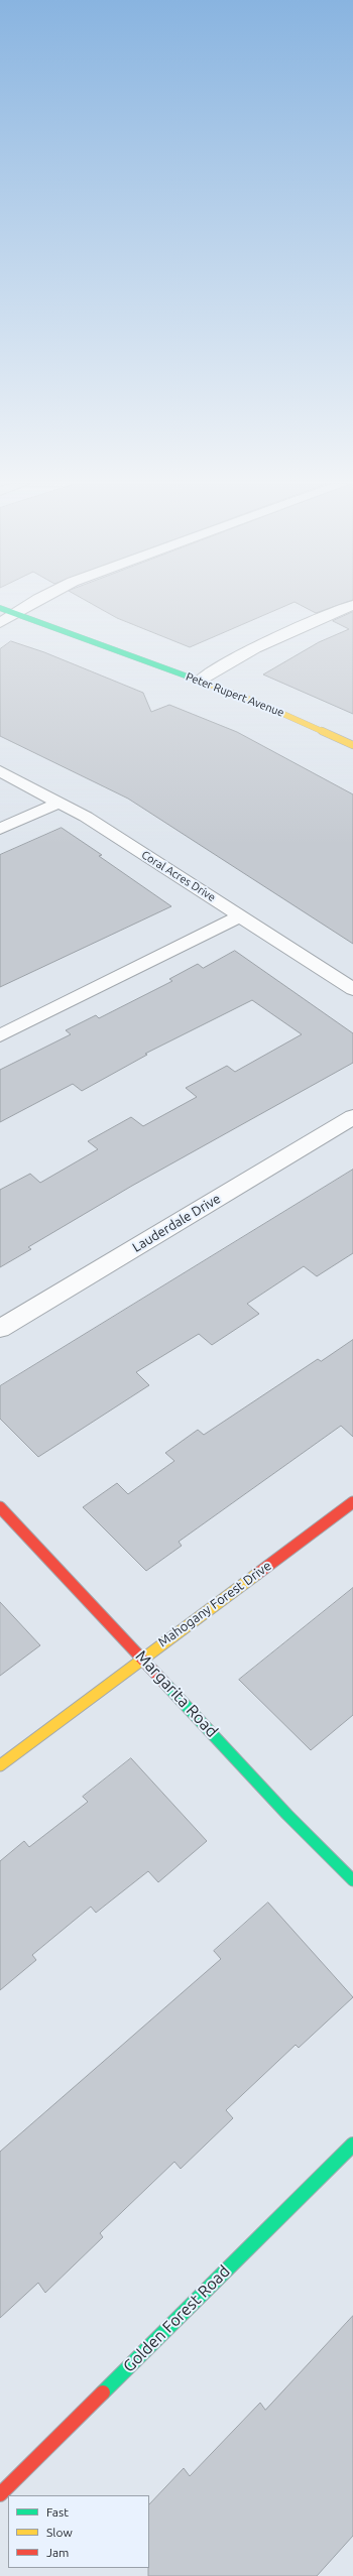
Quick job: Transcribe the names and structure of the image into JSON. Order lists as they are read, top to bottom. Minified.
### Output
{"streets":{"street":["Peter Rupert Avenue","Coral Acres Drive","Lauderdale Drive","Mahogany Forest Drive","Margarita Road","Golden Forest Road"]},"crossings":[["Mahogany Forest Drive","Margarita Road"]],"legend":["Fast","Slow","Jam"]}
